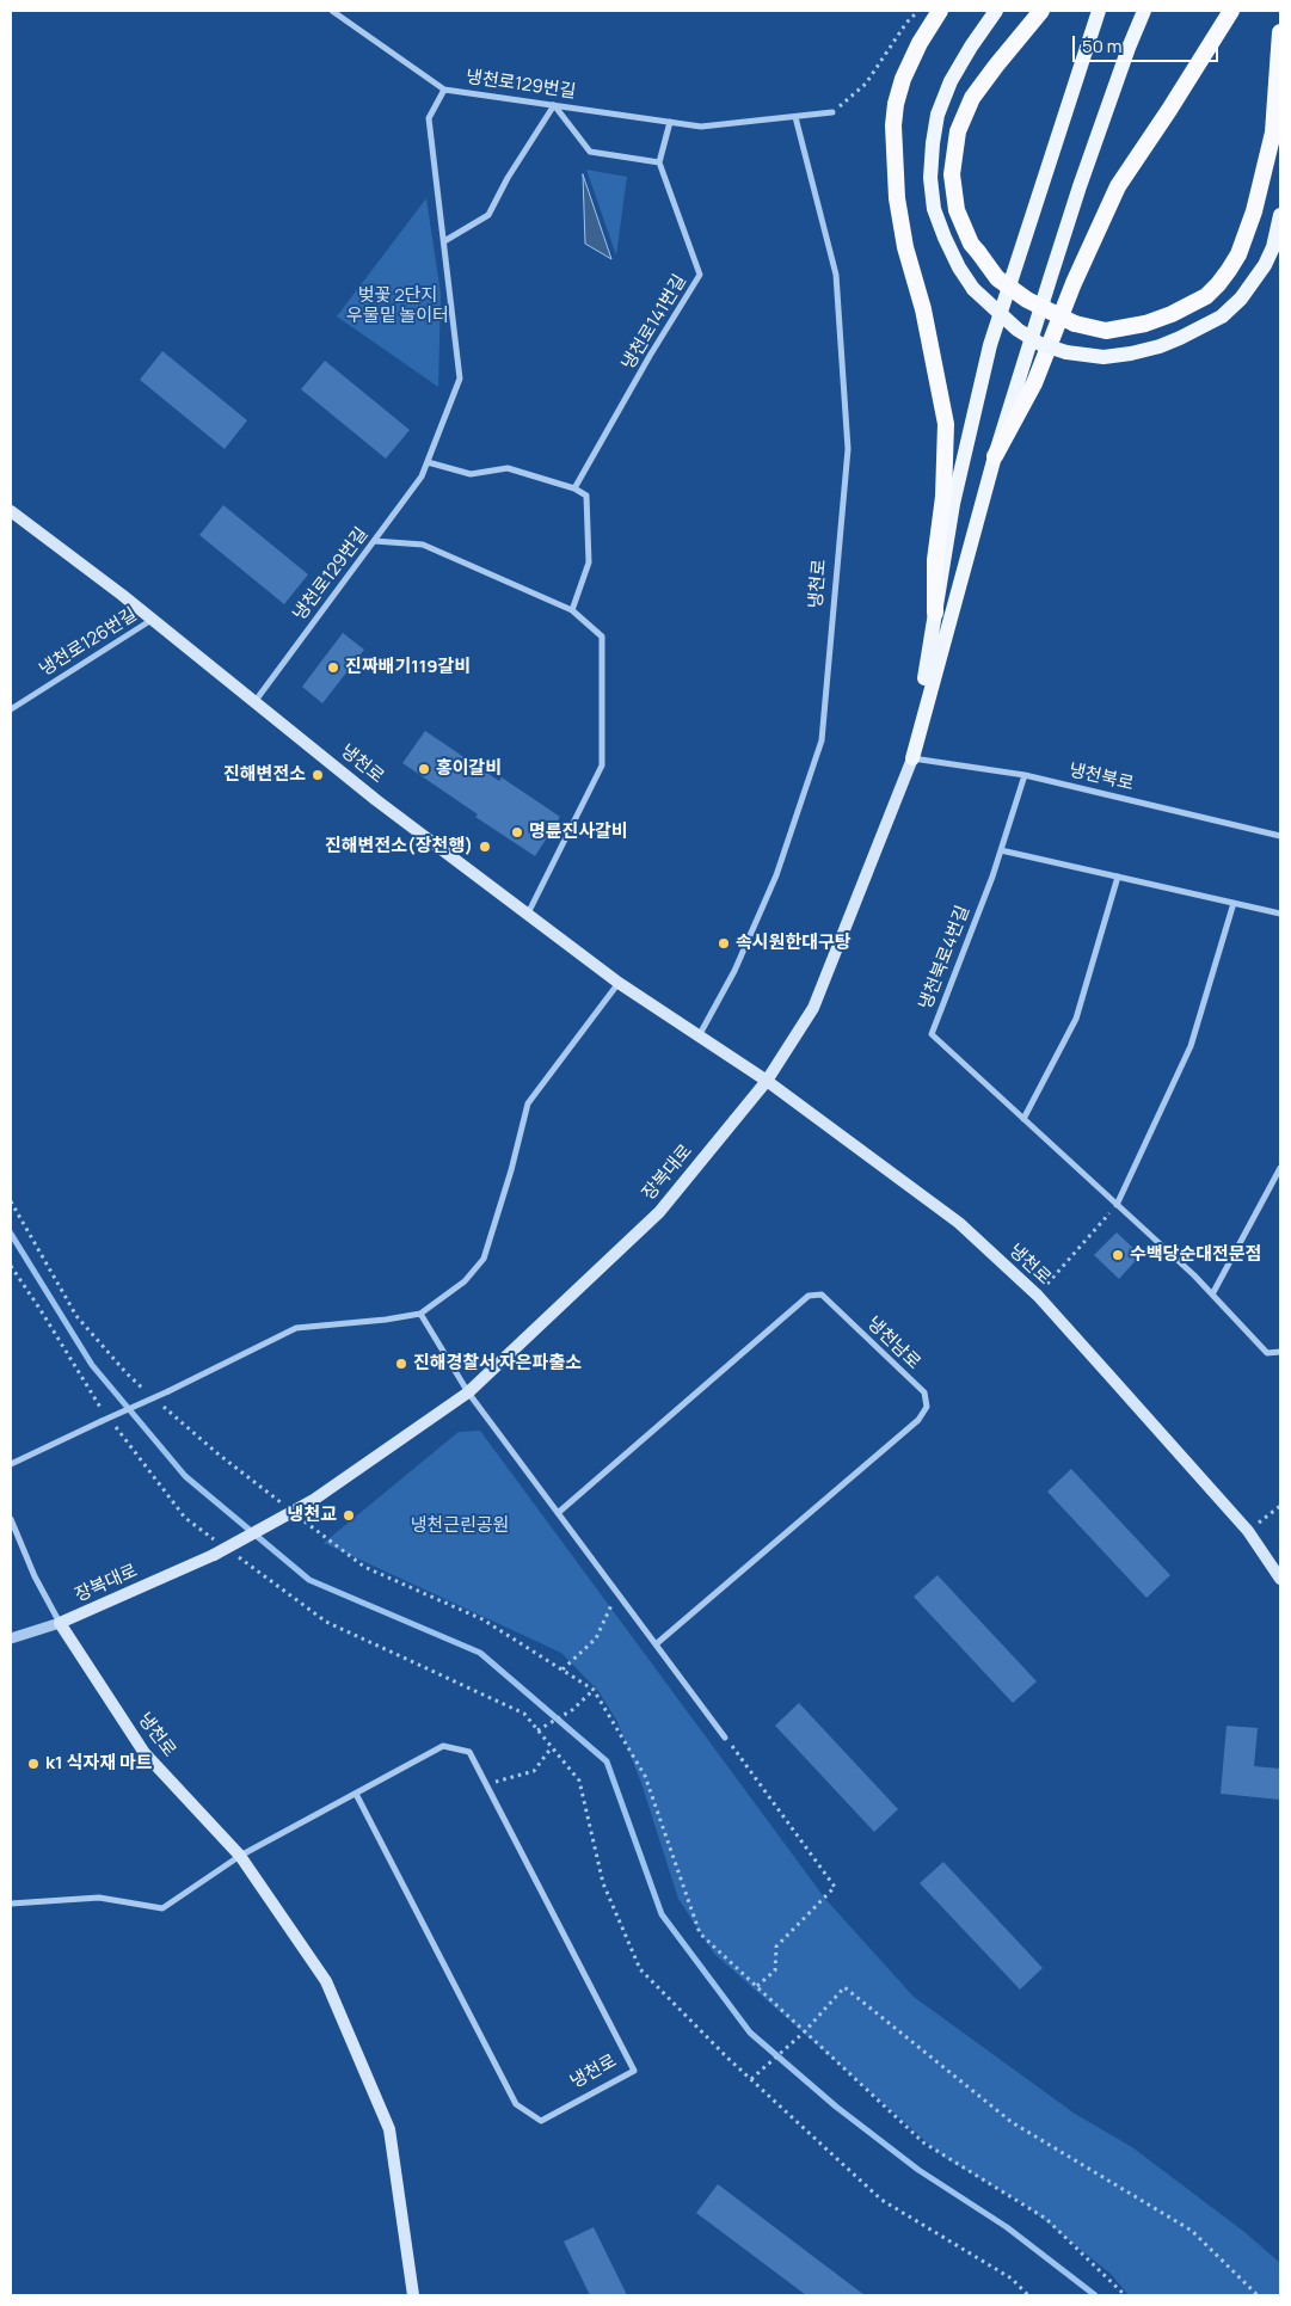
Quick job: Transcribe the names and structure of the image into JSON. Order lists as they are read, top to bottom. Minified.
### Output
{"streets":{"main road":["냉천로","장복대로"],"street":["냉천로129번길","냉천로141번길","냉천로126번길","냉천북로","냉천북로4번길","냉천남로"]},"crossings":[["냉천로129번길","냉천로"],["냉천로","냉천로126번길"],["냉천로","장복대로"],["냉천북로","냉천북로4번길"],["냉천북로","장복대로"]],"parks":["벚꽃 2단지 우물밑 놀이터","냉천근린공원"],"places":["진짜배기119갈비","홍이갈비","진해변전소","명륜진사갈비","진해변전소(장천행)","속시원한대구탕","수백당순대전문점","진해경찰서 자은파출소","냉천교","k1 식자재 마트"],"scale_bar":"50 m"}
